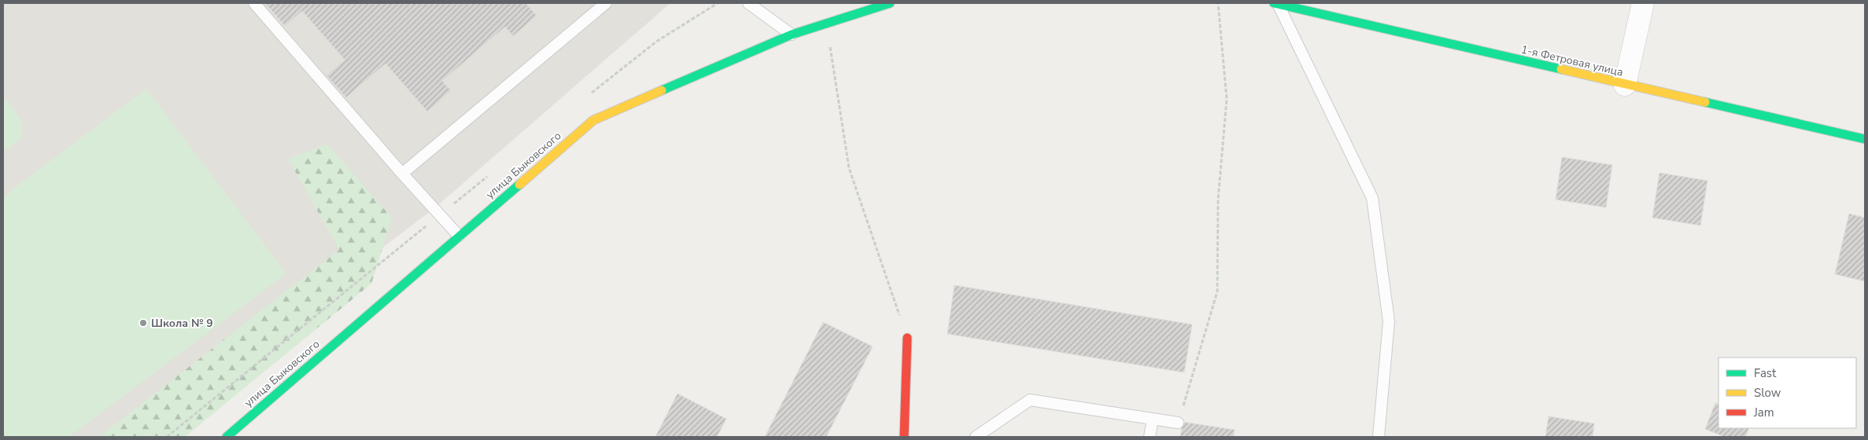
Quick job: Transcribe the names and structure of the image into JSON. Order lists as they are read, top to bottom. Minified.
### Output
{"streets":{"street":["1-я Фетровая улица","улица Быковского"]},"places":["Школа № 9"],"legend":["Fast","Slow","Jam"]}
